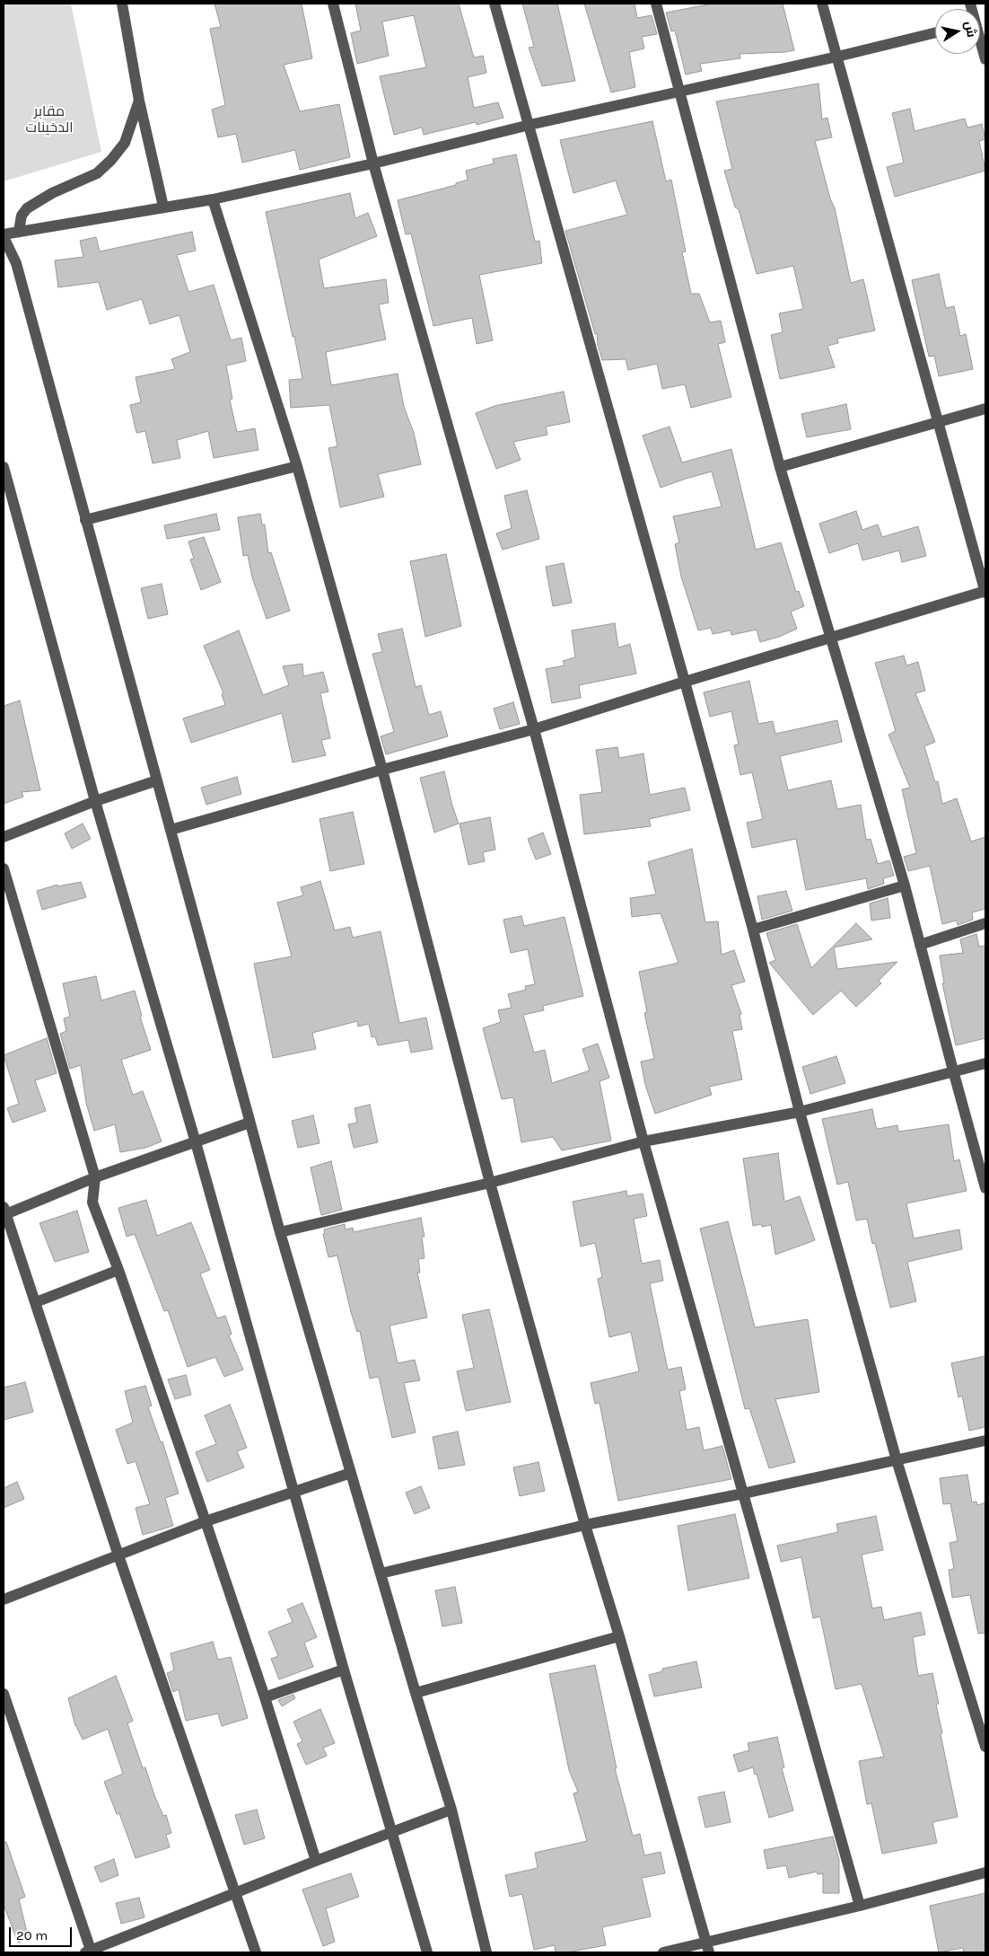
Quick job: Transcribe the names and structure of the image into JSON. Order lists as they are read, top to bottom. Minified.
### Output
{"parks":["مقابر الدخينات"],"scale_bar":"20 m","north":"right"}
